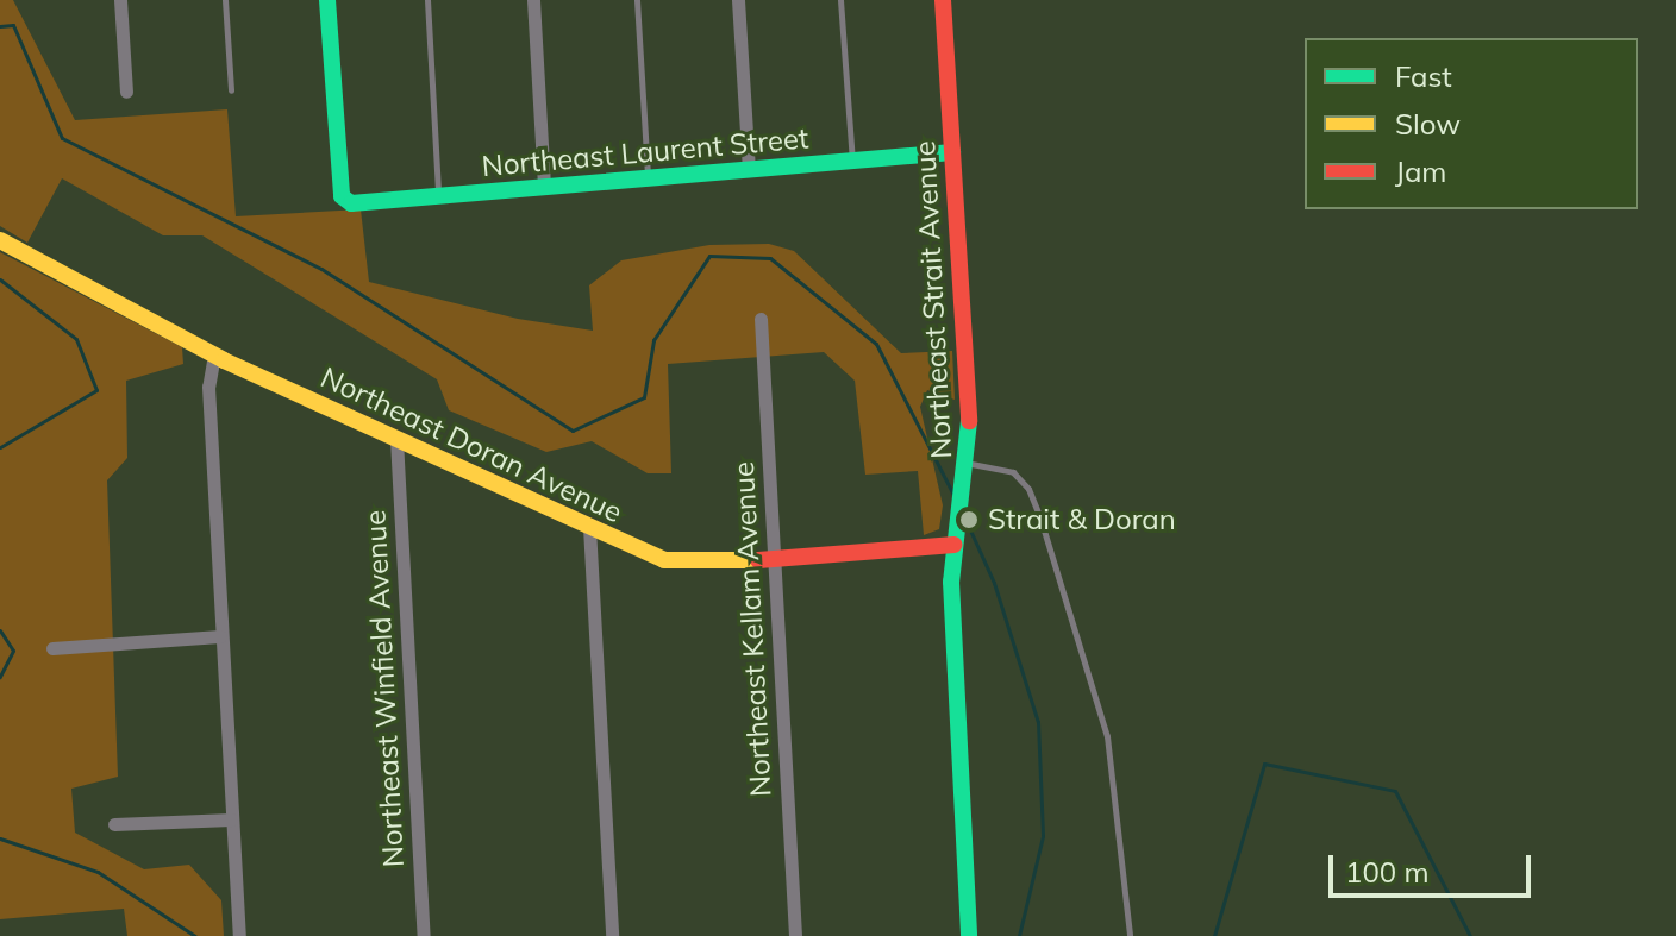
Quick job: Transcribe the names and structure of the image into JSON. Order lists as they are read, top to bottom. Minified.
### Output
{"streets":{"street":["Northeast Laurent Street","Northeast Strait Avenue","Northeast Doran Avenue","Northeast Kellam Avenue","Northeast Winfield Avenue"]},"crossings":[["Northeast Laurent Street","Northeast Strait Avenue"],["Northeast Strait Avenue","Northeast Doran Avenue"],["Northeast Doran Avenue","Northeast Kellam Avenue"],["Northeast Doran Avenue","Northeast Winfield Avenue"]],"places":["Strait & Doran"],"legend":["Fast","Slow","Jam"],"scale_bar":"100 m"}
